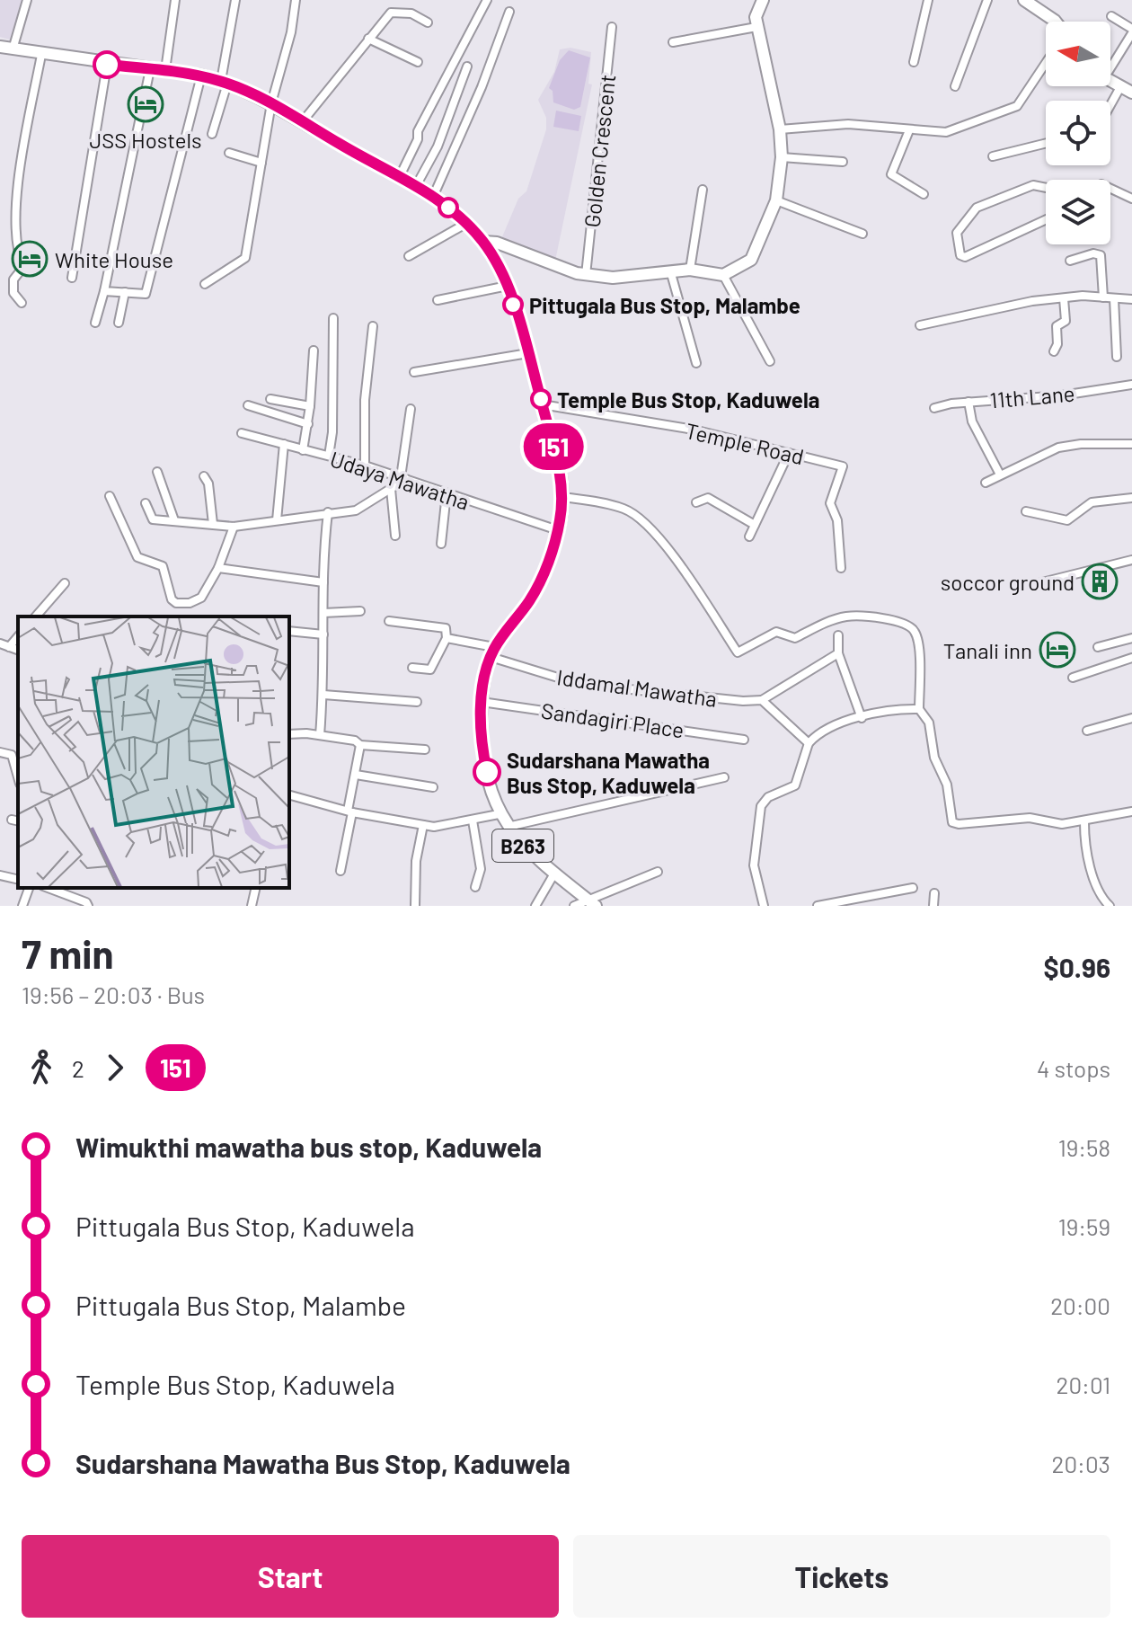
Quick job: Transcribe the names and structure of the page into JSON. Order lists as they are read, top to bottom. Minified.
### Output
{"streets":{"main road":["B263"],"street":["Golden Crescent","11th Lane","Temple Road","Udaya Mawatha","Iddamal Mawatha","Sandagiri Place"]},"crossings":[["Temple Road","B263"],["Udaya Mawatha","B263"],["Iddamal Mawatha","B263"],["Sandagiri Place","B263"]],"places":{"hotel":["JSS Hostels","White House","Tanali inn"],"other":["Pittugala Bus Stop, Malambe","Temple Bus Stop, Kaduwela","Sudarshana Mawatha Bus Stop, Kaduwela"],"building":["soccor ground"]},"lines":["bus line 151"],"north":"left","page":{"on_map":"151","heading":["7 min","19:56 – 20:03 · Bus","$0.96"],"legs":["2","151","4 stops"],"list":[{"name":"Wimukthi mawatha bus stop, Kaduwela","value":"19:58"},{"name":"Pittugala Bus Stop, Kaduwela","value":"19:59"},{"name":"Pittugala Bus Stop, Malambe","value":"20:00"},{"name":"Temple Bus Stop, Kaduwela","value":"20:01"},{"name":"Sudarshana Mawatha Bus Stop, Kaduwela","value":"20:03"}],"buttons":["Start","Tickets"]}}
